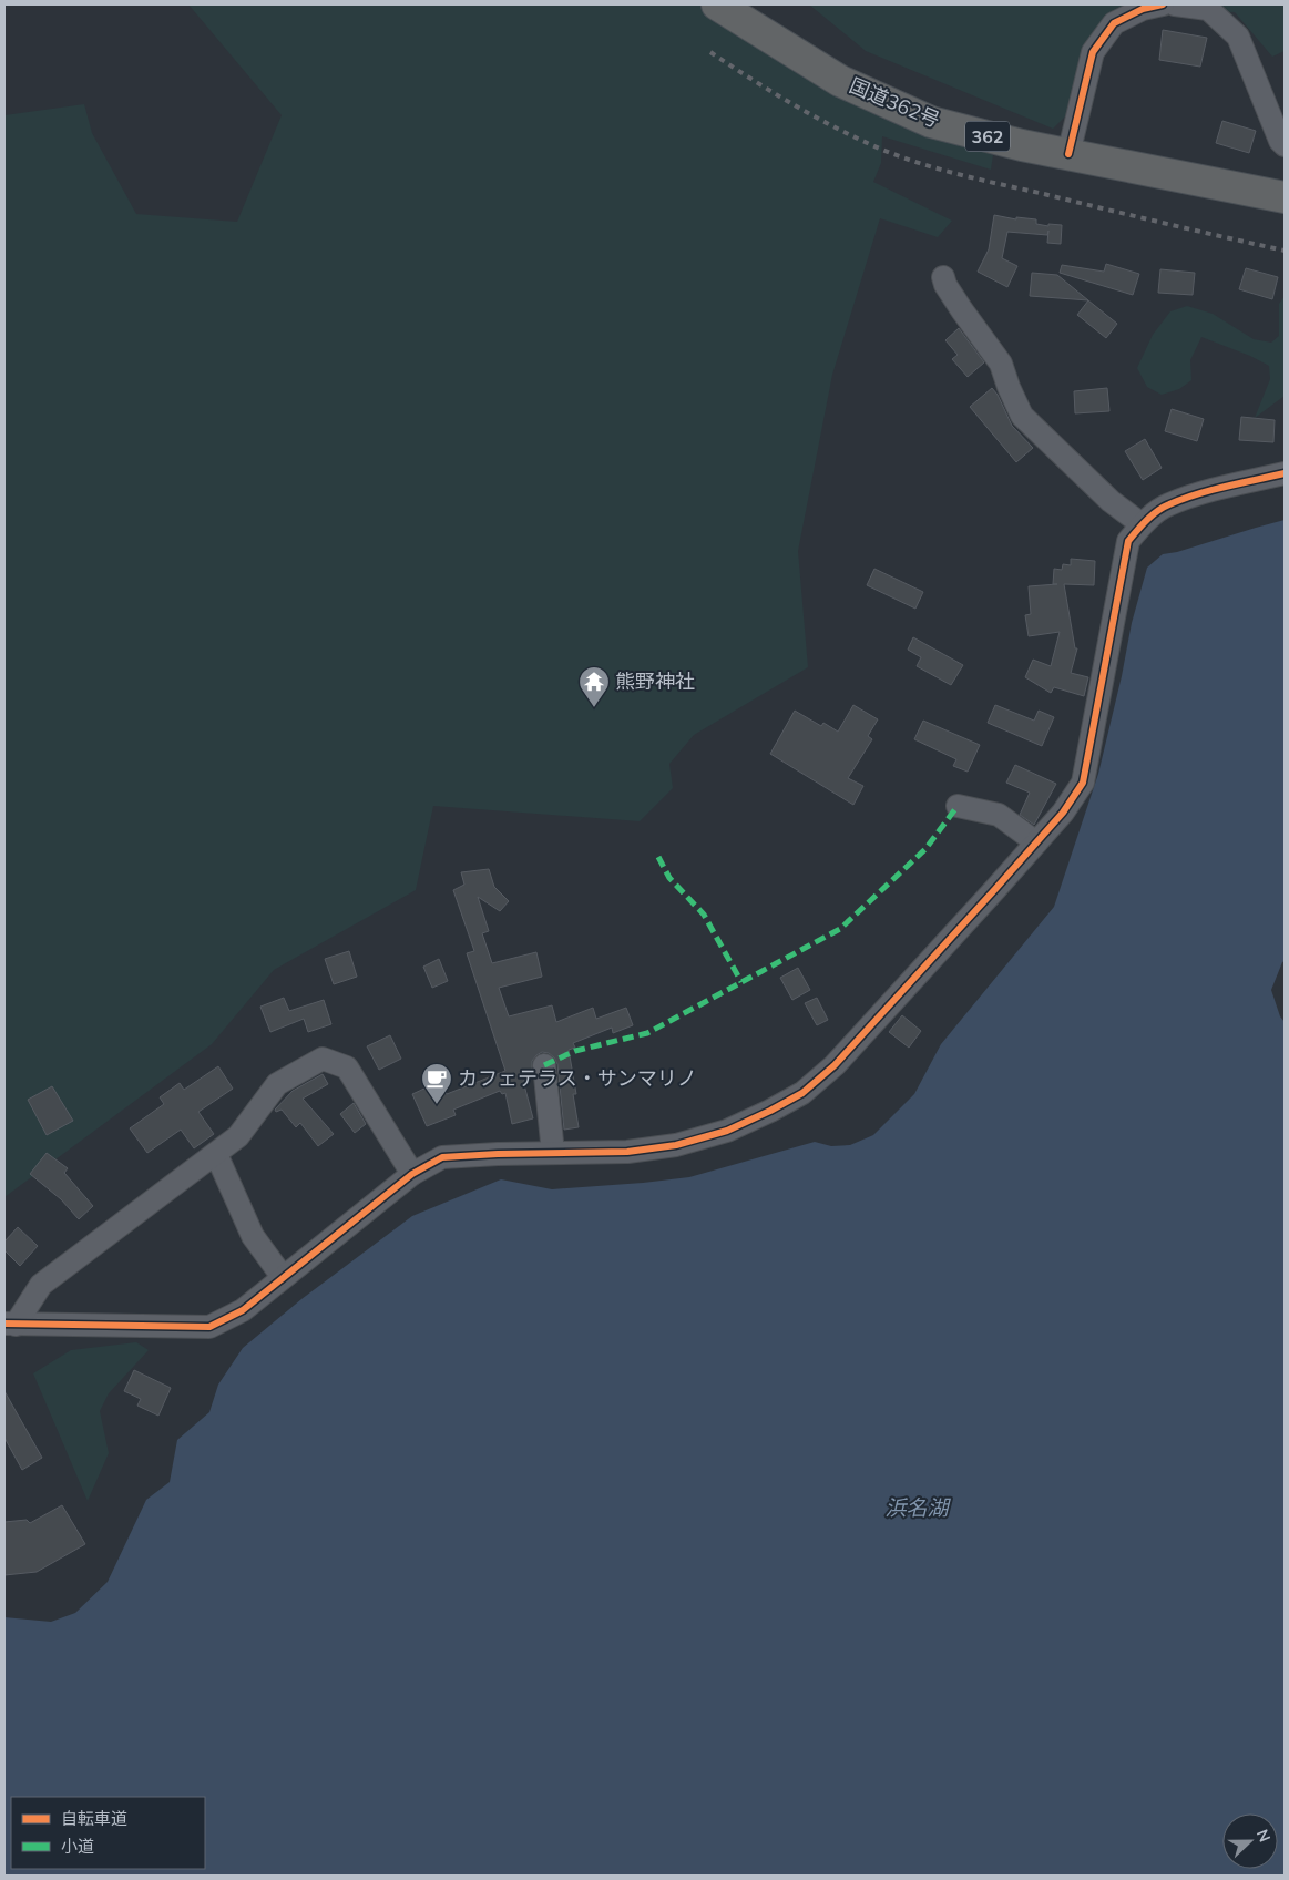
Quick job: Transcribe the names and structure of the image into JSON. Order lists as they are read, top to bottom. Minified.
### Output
{"streets":{"highway":["国道362号","362"]},"water":["浜名湖"],"places":{"temple":["熊野神社"],"cafe":["カフェテラス・サンマリノ"]},"legend":["自転車道","小道"],"north":"right"}
